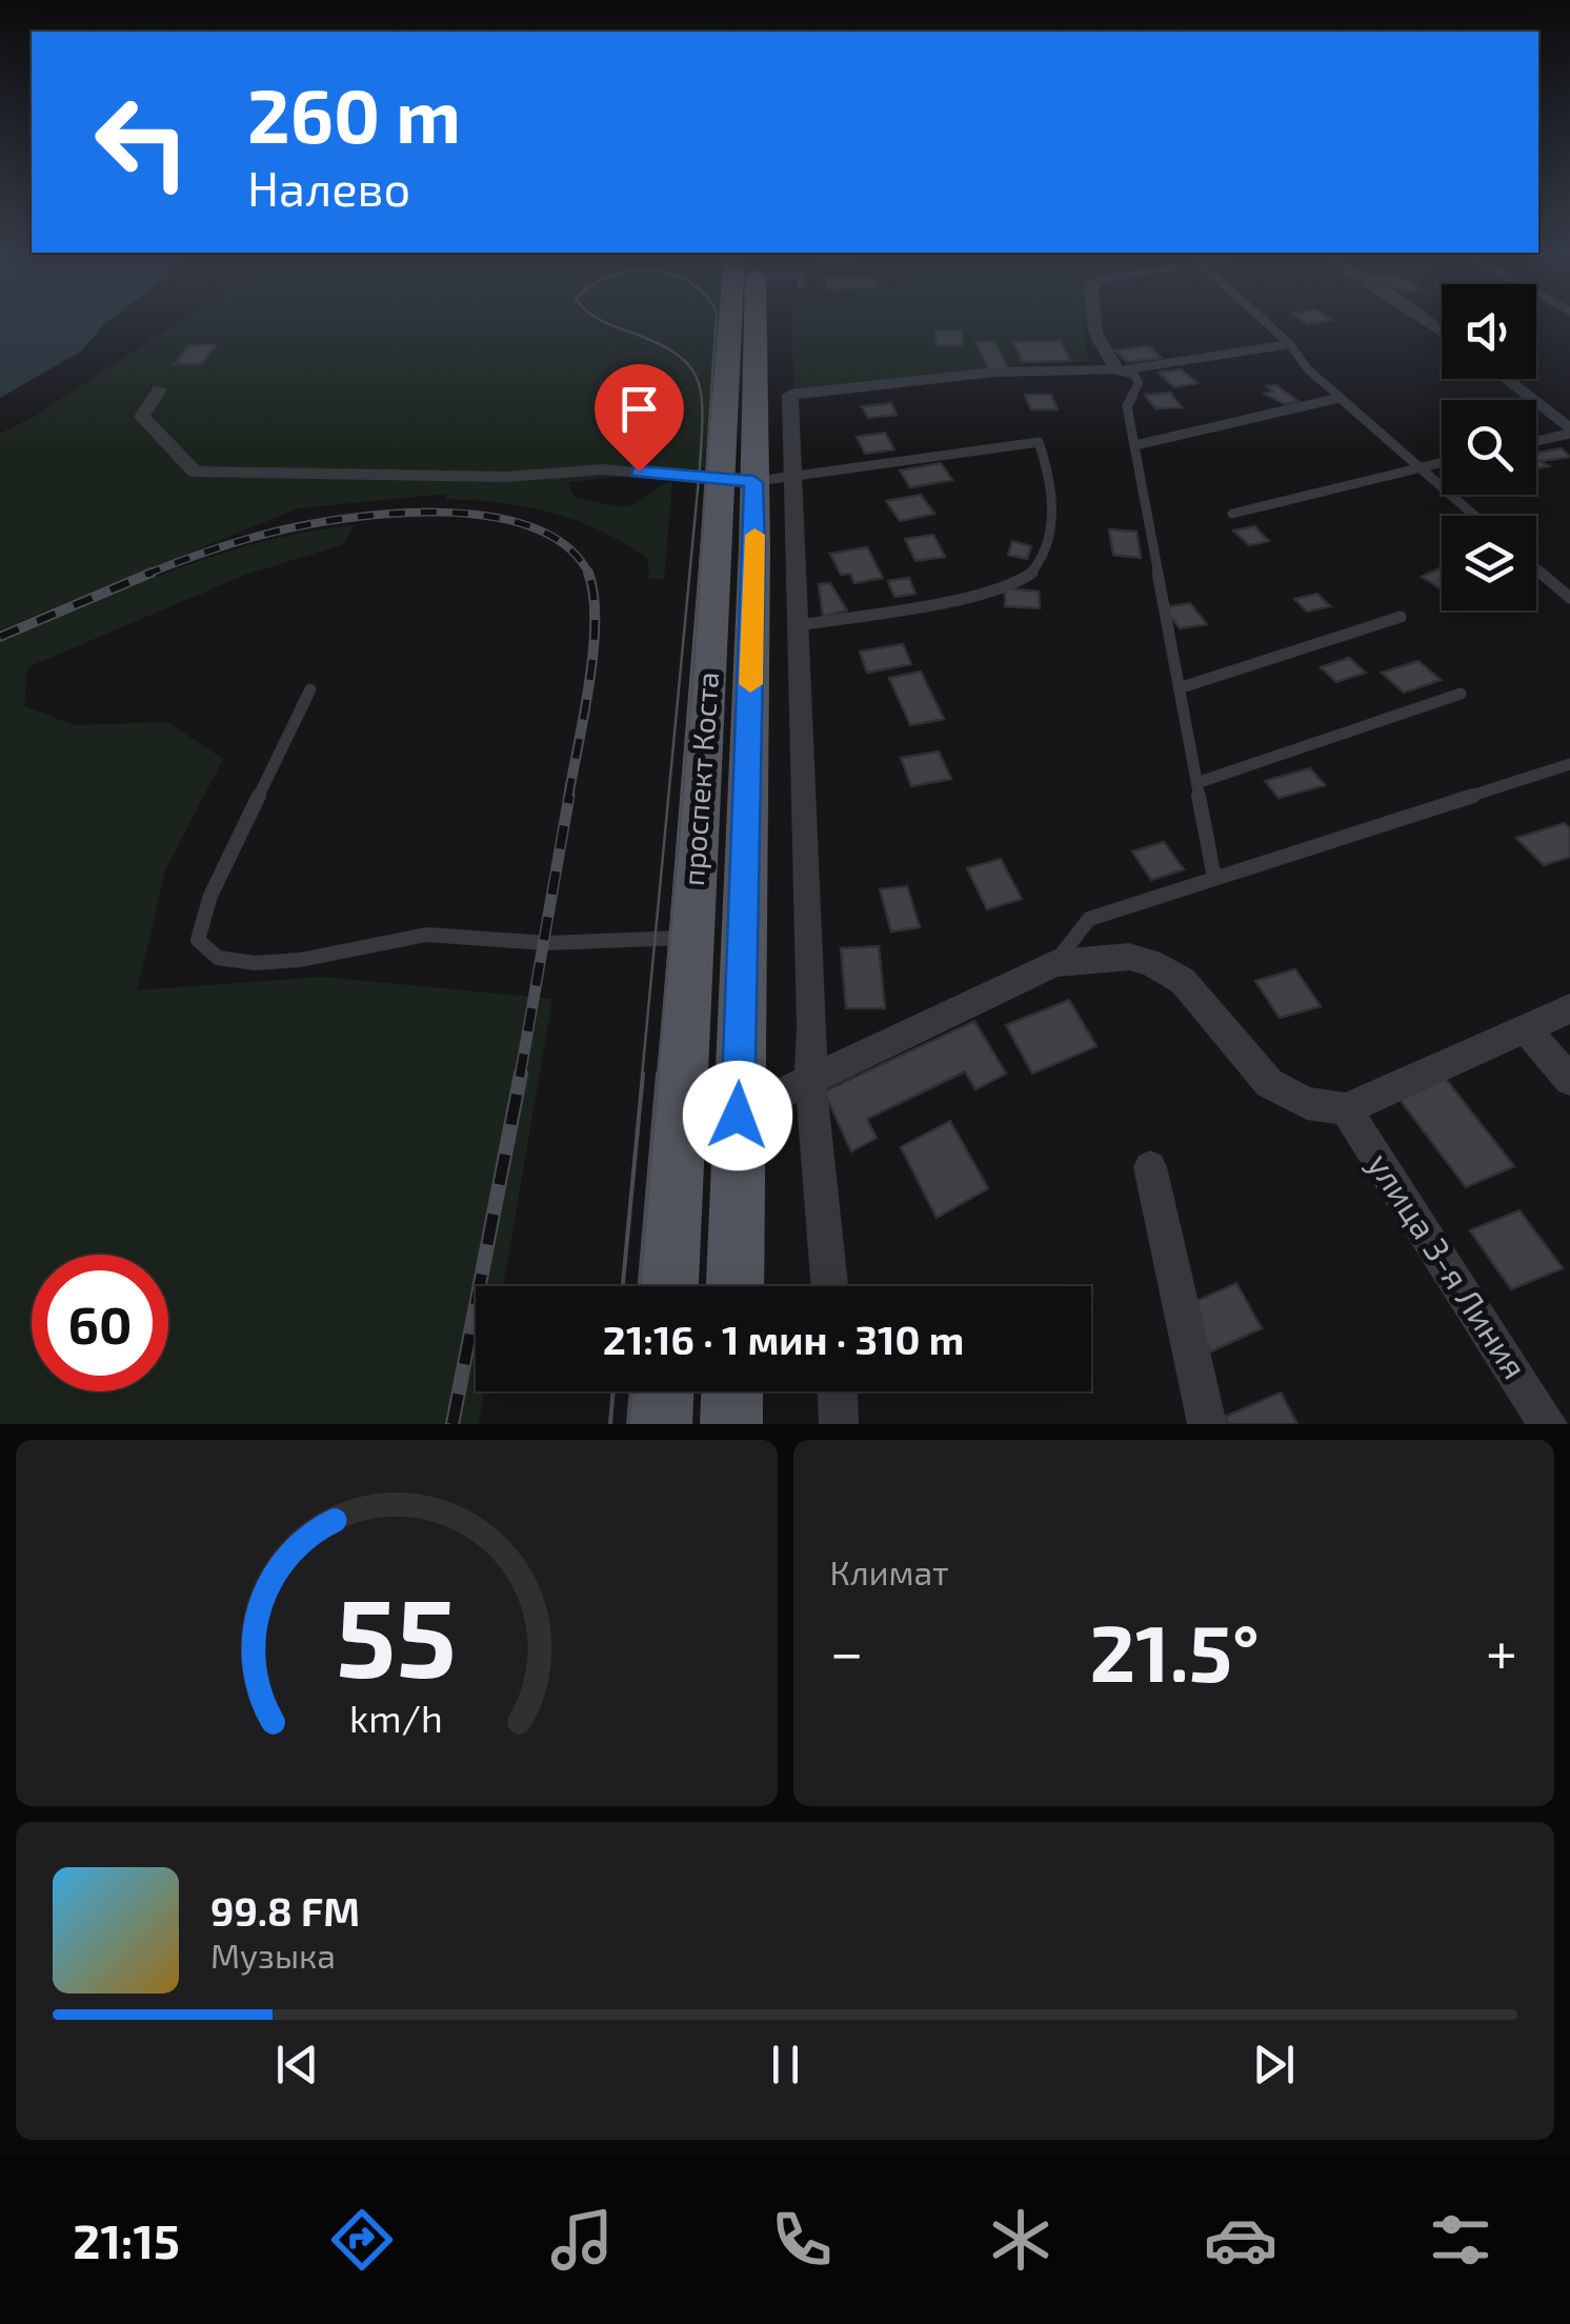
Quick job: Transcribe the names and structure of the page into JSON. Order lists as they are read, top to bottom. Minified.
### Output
{"streets":{"main road":["проспект Коста"],"street":["улица 3-я Линия"]},"page":{"turn":["260 m","Налево"],"limit":"60","trip":"21:16 · 1 мин · 310 m","tile":"Климат","heat":["−","21.5°","+"],"song":["99.8 FM","Музыка"],"tabs":"21:15","gauge":["55","km/h"]}}
